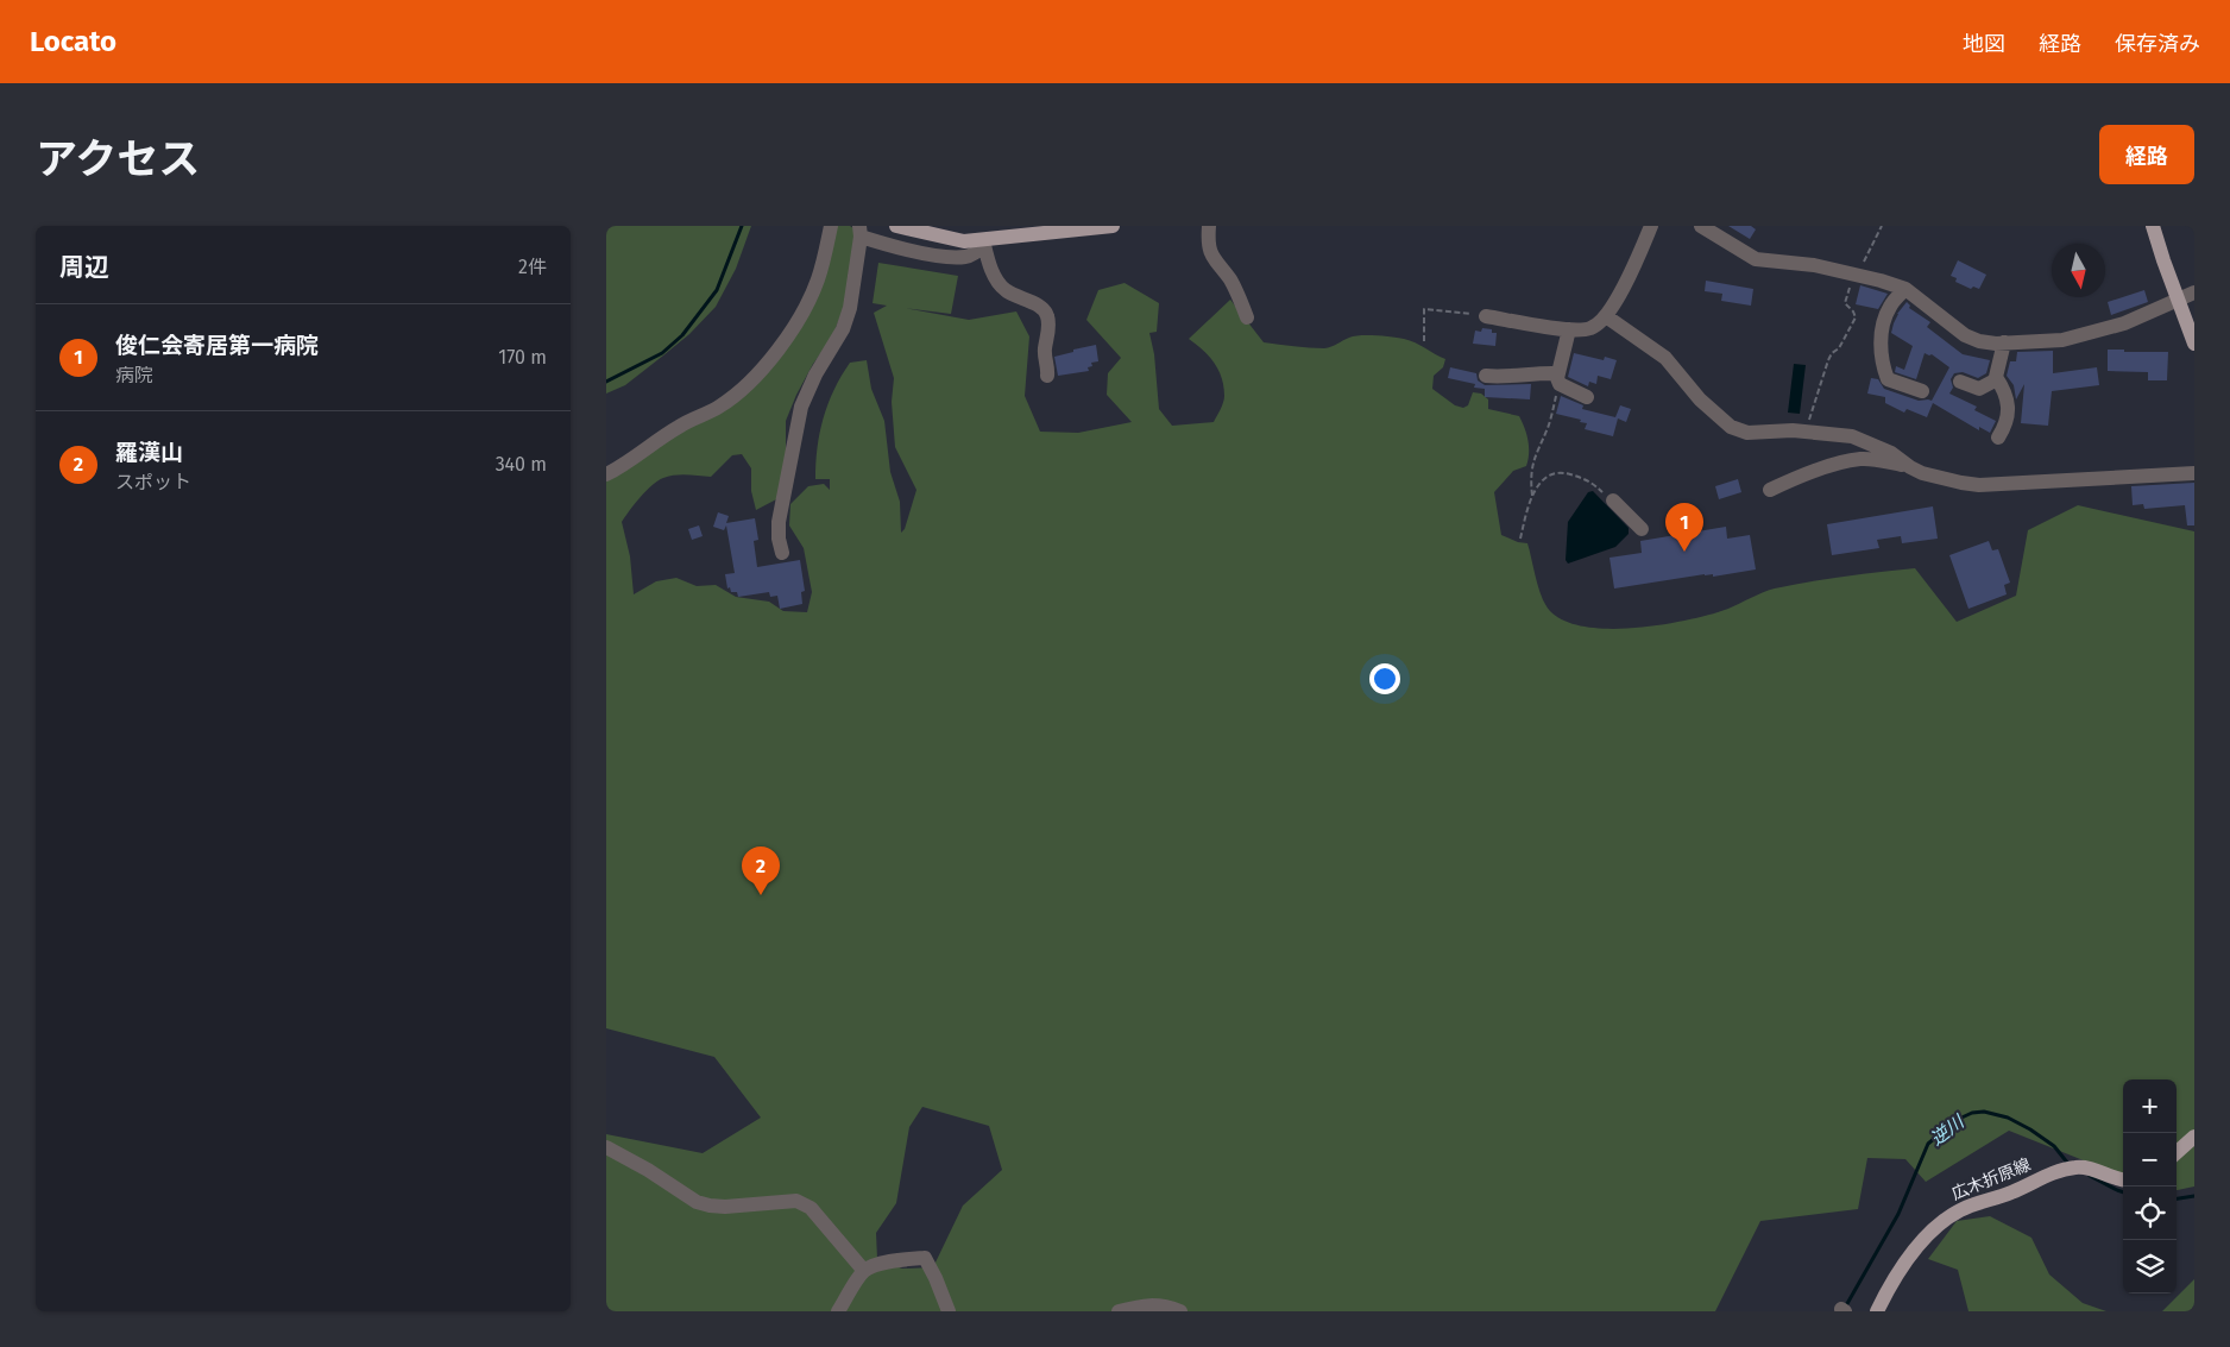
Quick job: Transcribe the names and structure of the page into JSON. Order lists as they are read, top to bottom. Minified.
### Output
{"streets":{"main road":["広木折原線"]},"water":["逆川"],"north":"bottom","page":{"header":"Locato","nav":["地図","経路","保存済み"],"title":"アクセス","buttons":"経路","heading":["周辺","2件"],"list":[{"mark":"1","name":"俊仁会寄居第一病院","note":"病院","value":"170 m"},{"mark":"2","name":"羅漢山","note":"スポット","value":"340 m"}],"pins":["1","2"],"map_buttons":["+","−"]}}
